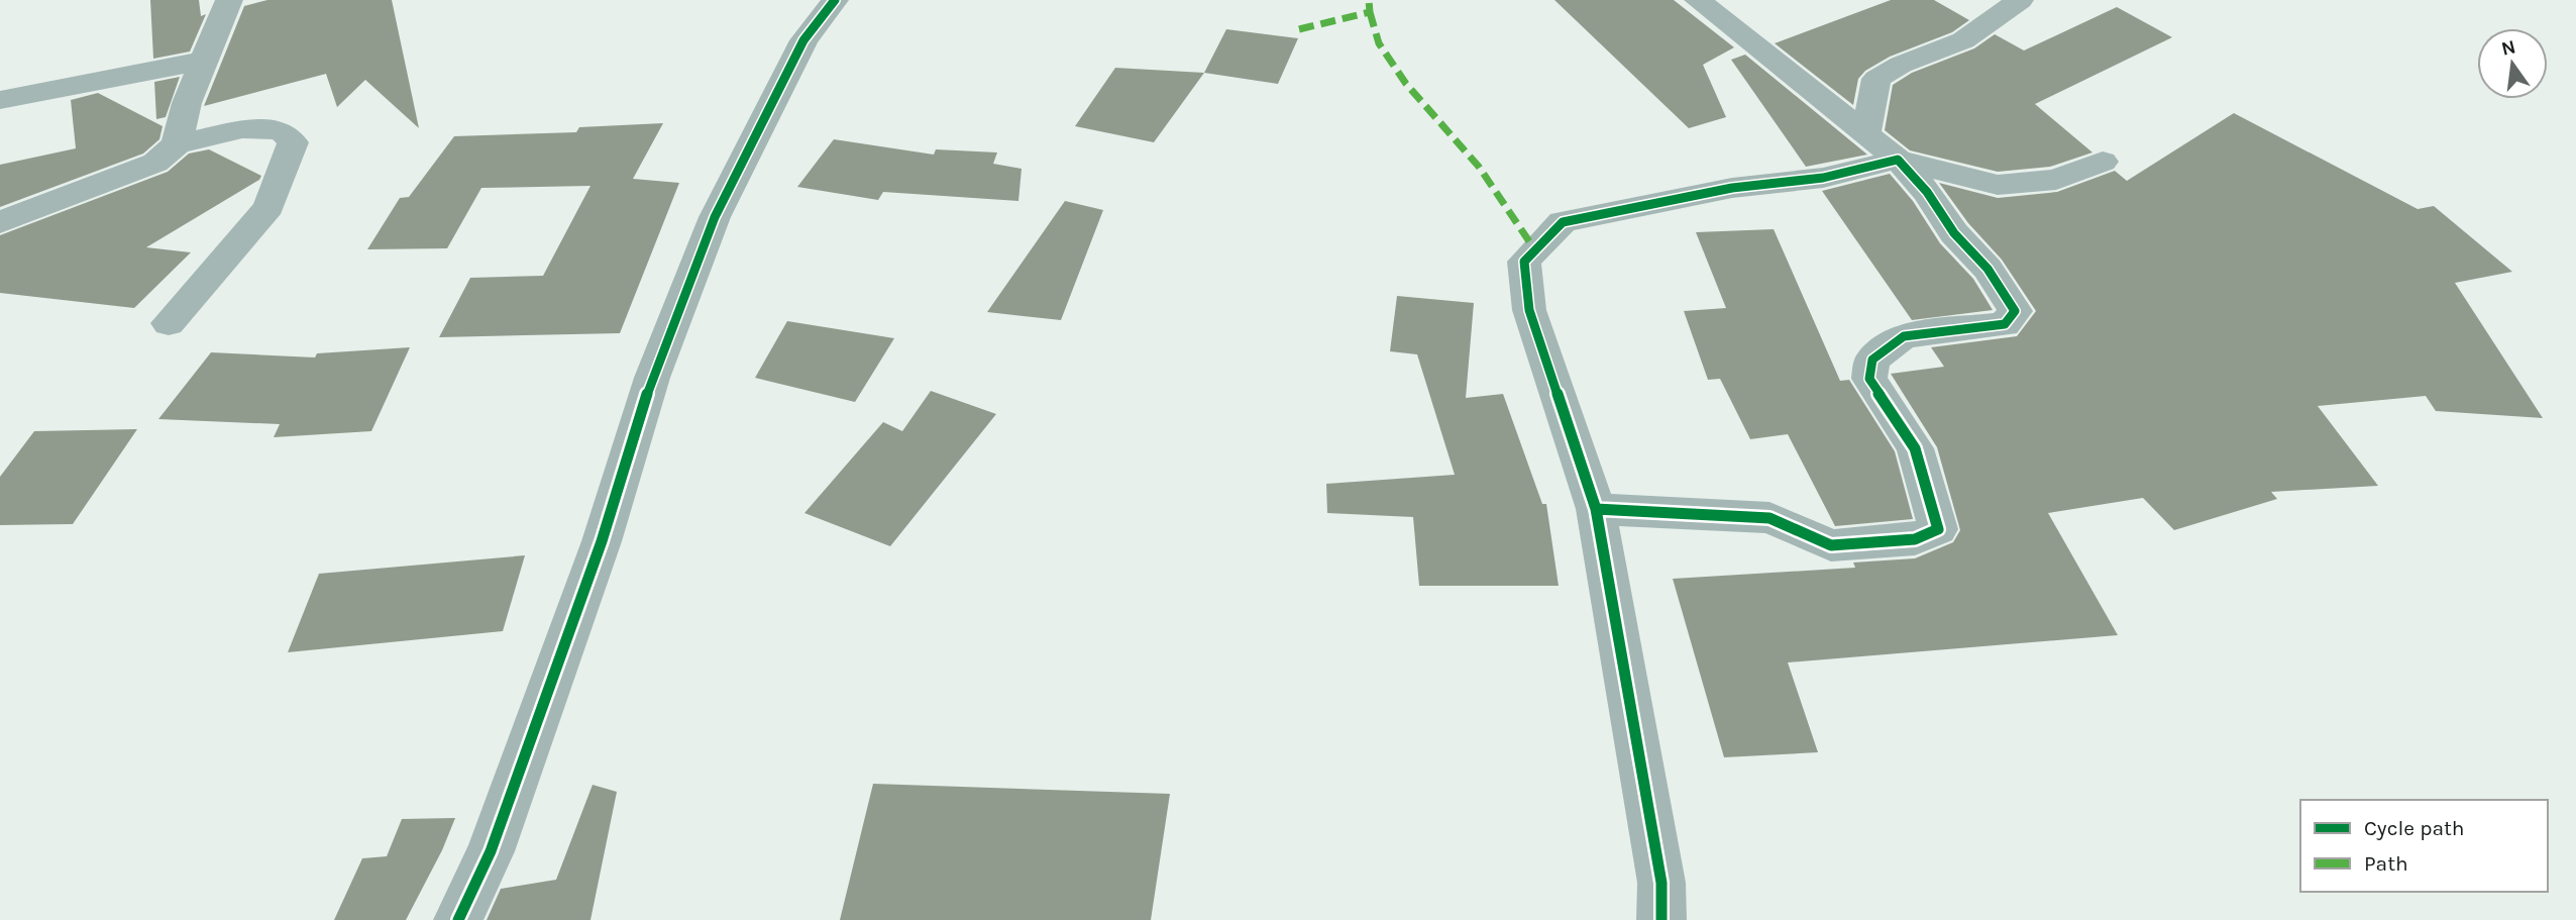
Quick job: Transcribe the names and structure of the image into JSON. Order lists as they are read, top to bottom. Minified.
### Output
{"legend":["Cycle path","Path"],"north":"top"}
